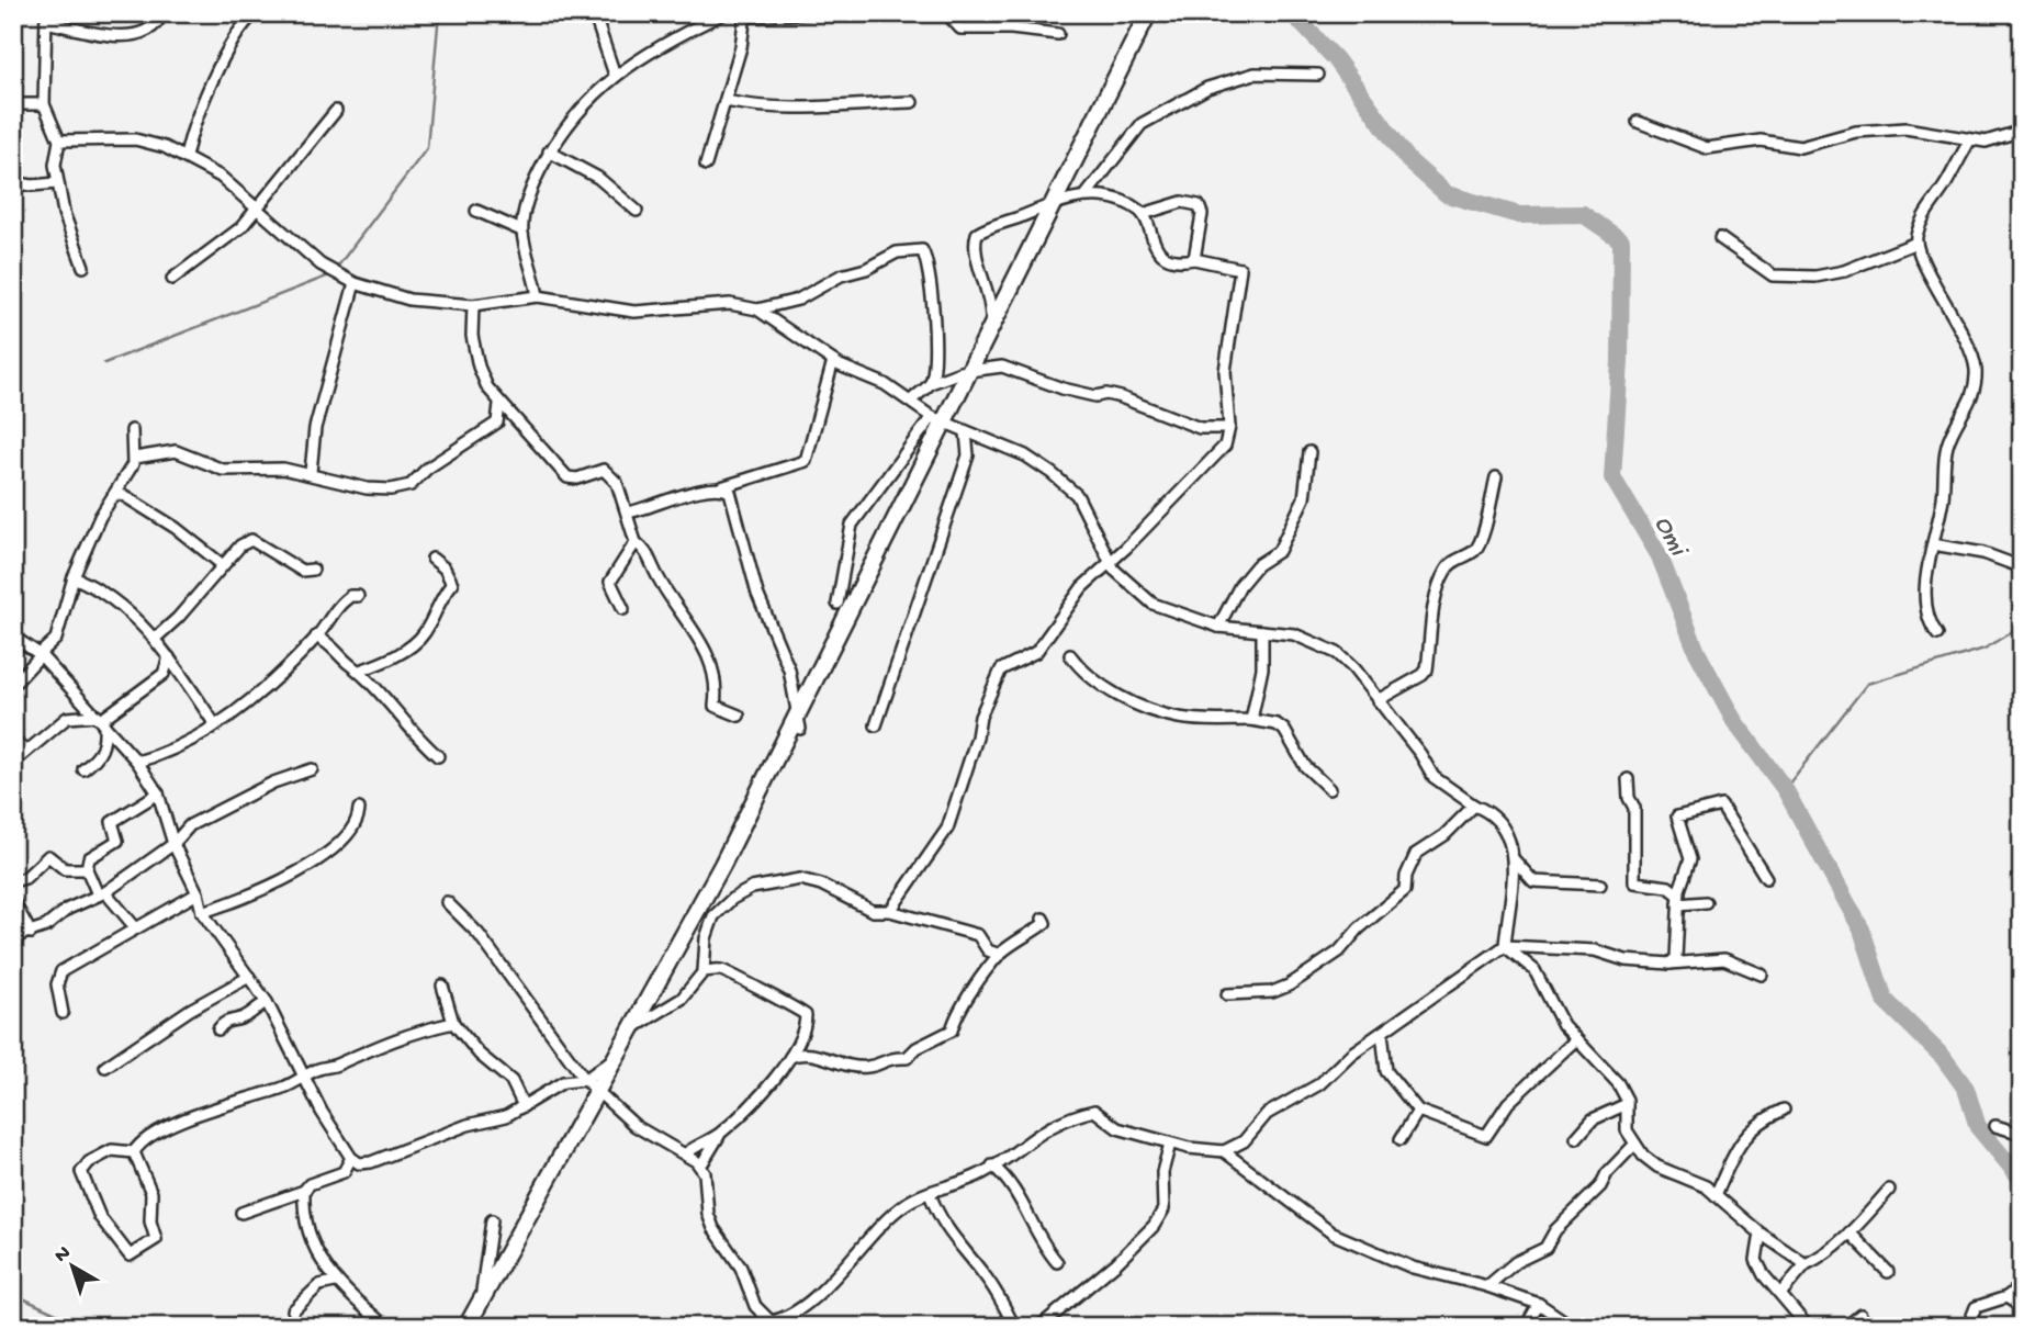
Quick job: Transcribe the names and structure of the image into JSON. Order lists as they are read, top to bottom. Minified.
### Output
{"water":["Omi"],"north":"top left"}
